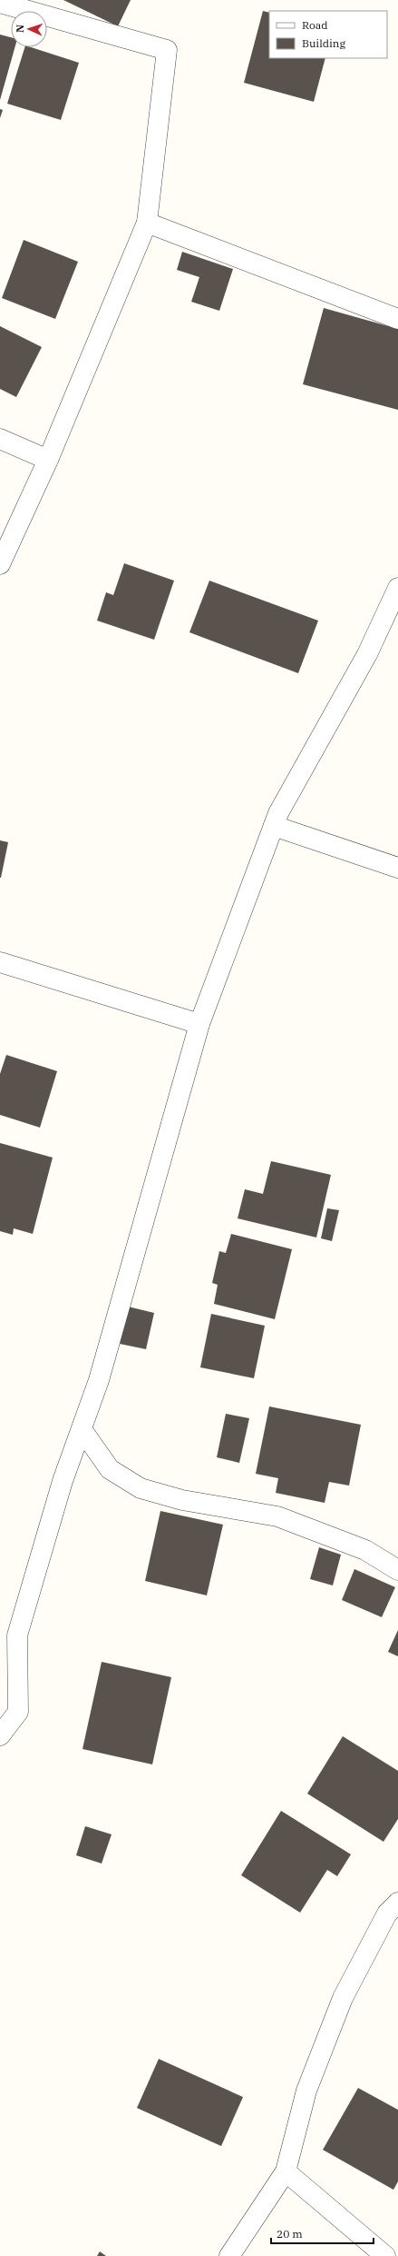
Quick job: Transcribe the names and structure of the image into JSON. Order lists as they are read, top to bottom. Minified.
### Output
{"legend":["Road","Building"],"scale_bar":"20 m","north":"left"}
